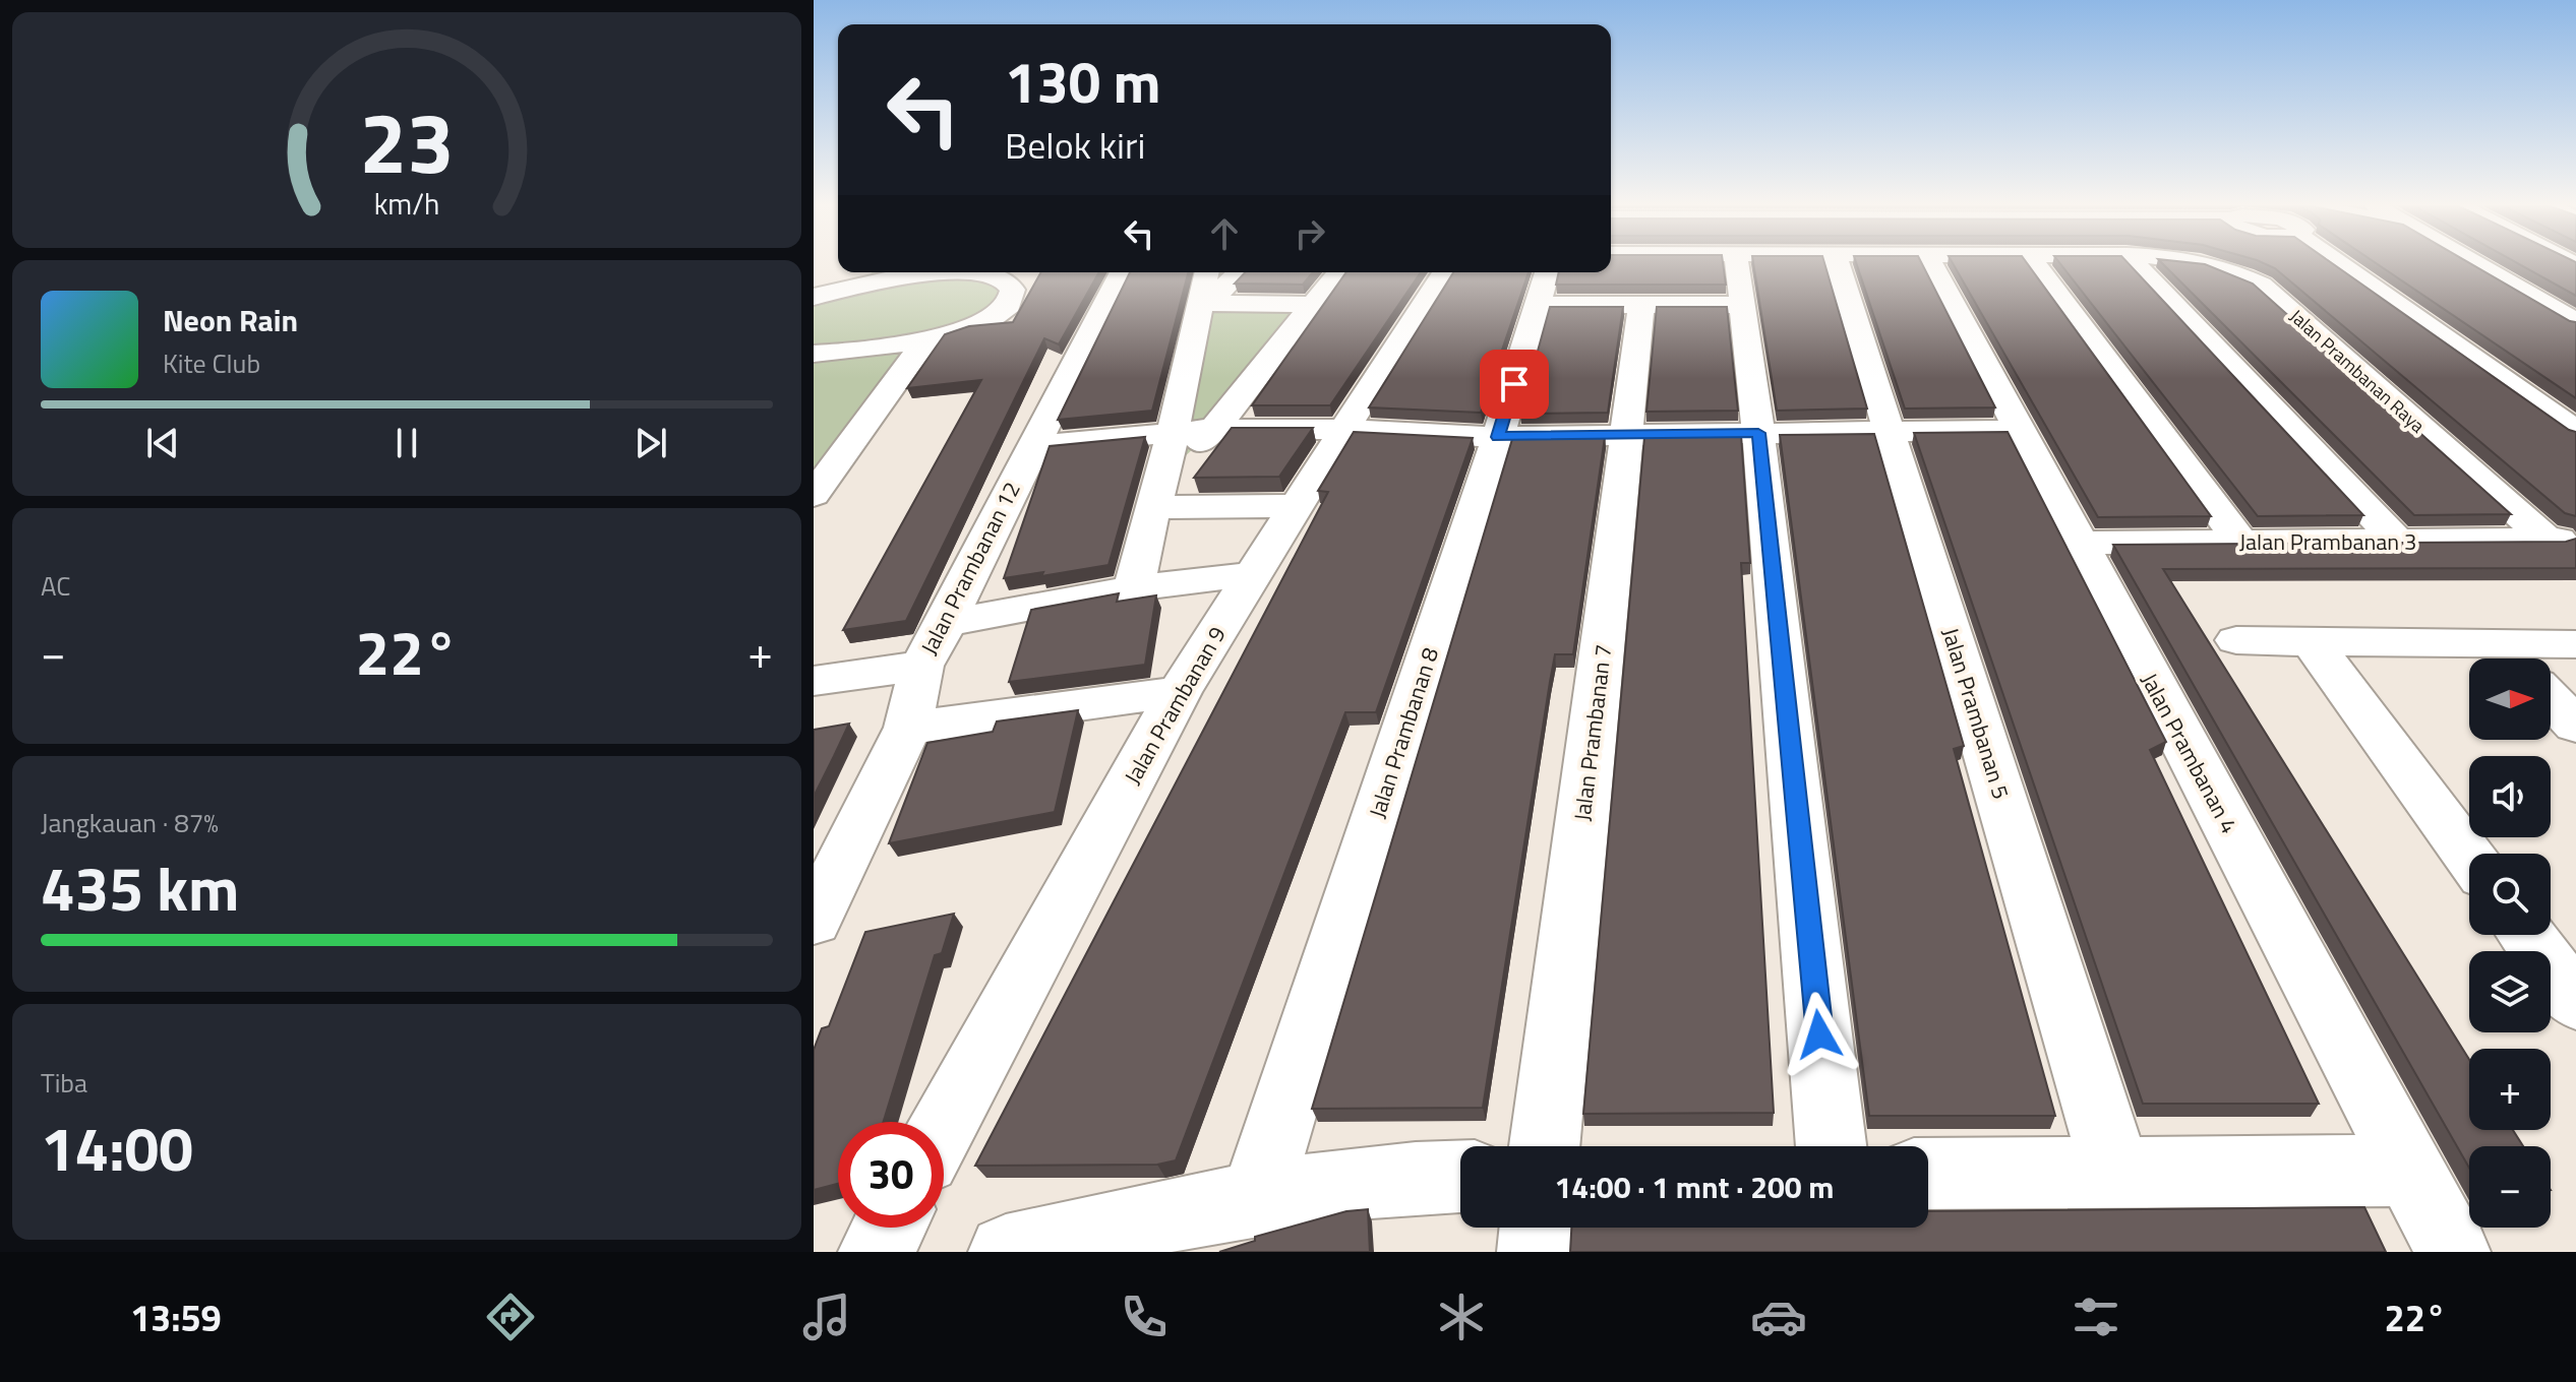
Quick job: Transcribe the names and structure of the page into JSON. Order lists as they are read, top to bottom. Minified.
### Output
{"streets":{"street":["Jalan Prambanan Raya","Jalan Prambanan 3","Jalan Prambanan 12","Jalan Prambanan 9","Jalan Prambanan 5","Jalan Prambanan 8","Jalan Prambanan 7","Jalan Prambanan 4"]},"crossings":[["Jalan Prambanan Raya","Jalan Prambanan 3"],["Jalan Prambanan 3","Jalan Prambanan 4"]],"north":"right","page":{"turn":["130 m","Belok kiri"],"song":["Neon Rain","Kite Club"],"tile":["AC",["Jangkauan · 87%","435 km"],["Tiba","14:00"]],"heat":["−","22°","+"],"map_buttons":["+","−"],"limit":"30","trip":"14:00 · 1 mnt · 200 m","tabs":["13:59","22°"],"gauge":["23","km/h"]}}
